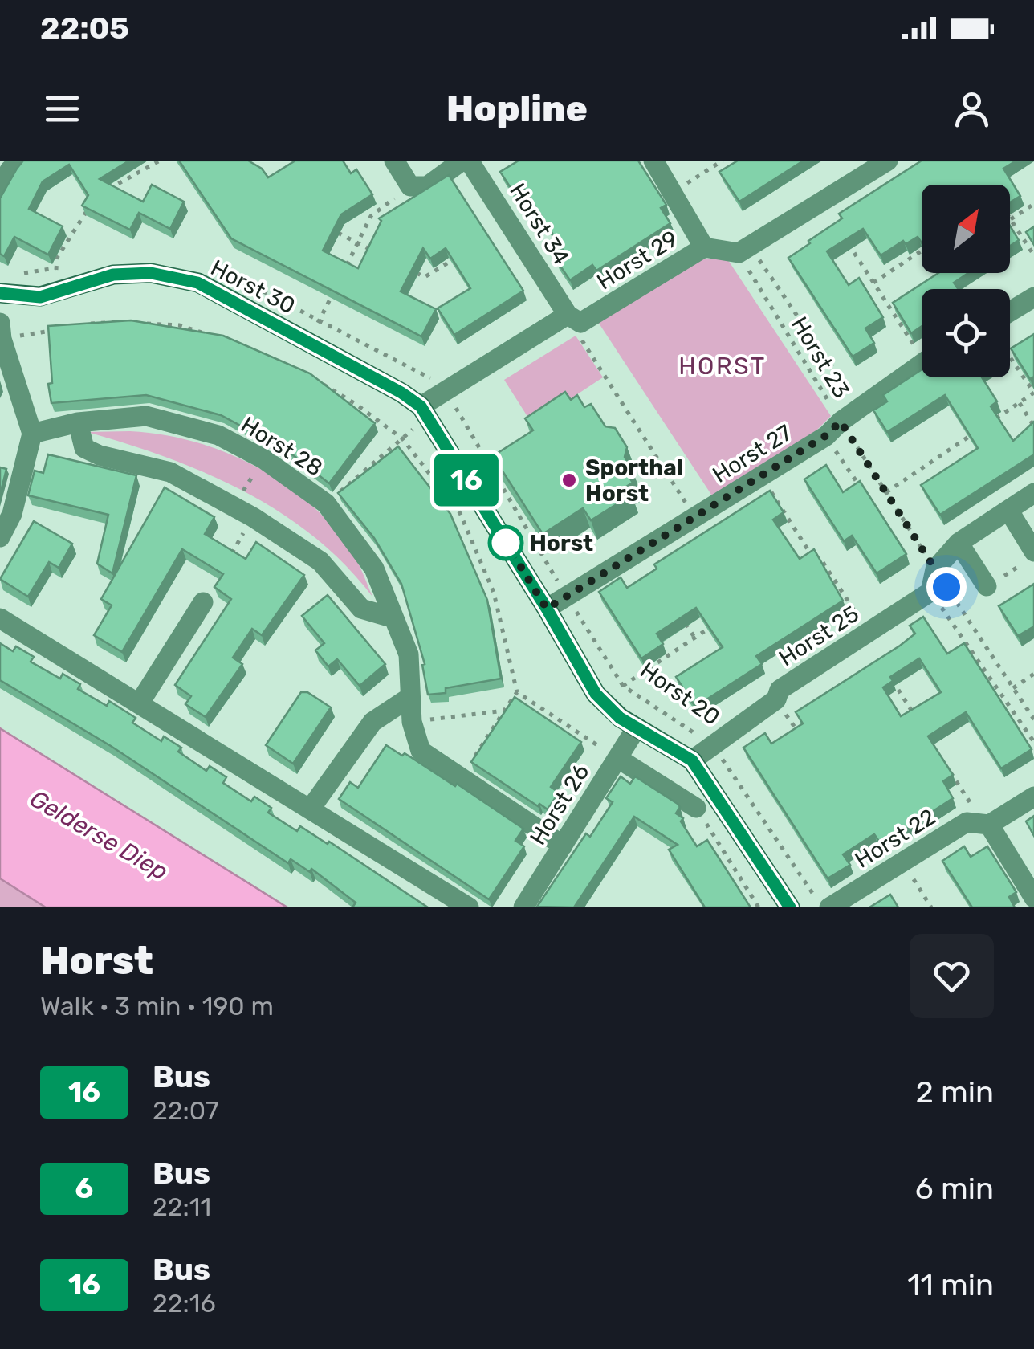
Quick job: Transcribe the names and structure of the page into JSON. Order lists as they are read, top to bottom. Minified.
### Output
{"streets":{"street":["Horst 34","Horst 29","Horst 30","Horst 28","Horst 27","Horst 25","Horst 26","Horst 22"],"path":["Horst 23","Horst 20"]},"crossings":[["Horst 34","Horst 29"],["Horst 29","Horst 30"],["Horst 29","Horst 23"],["Horst 29","Horst 20"],["Horst 23","Horst 27"],["Horst 23","Horst 25"],["Horst 28","Horst 26"],["Horst 27","Horst 20"],["Horst 25","Horst 20"]],"districts":["HORST"],"water":["Gelderse Diep"],"places":["Sporthal Horst","Horst"],"lines":["bus line 16"],"north":"top right","page":{"status":"22:05","header":"Hopline","on_map":"16","heading":["Horst","Walk · 3 min · 190 m"],"list":[{"mark":"16","name":"Bus","note":"22:07","value":"2 min"},{"mark":"6","name":"Bus","note":"22:11","value":"6 min"},{"mark":"16","name":"Bus","note":"22:16","value":"11 min"}]}}
